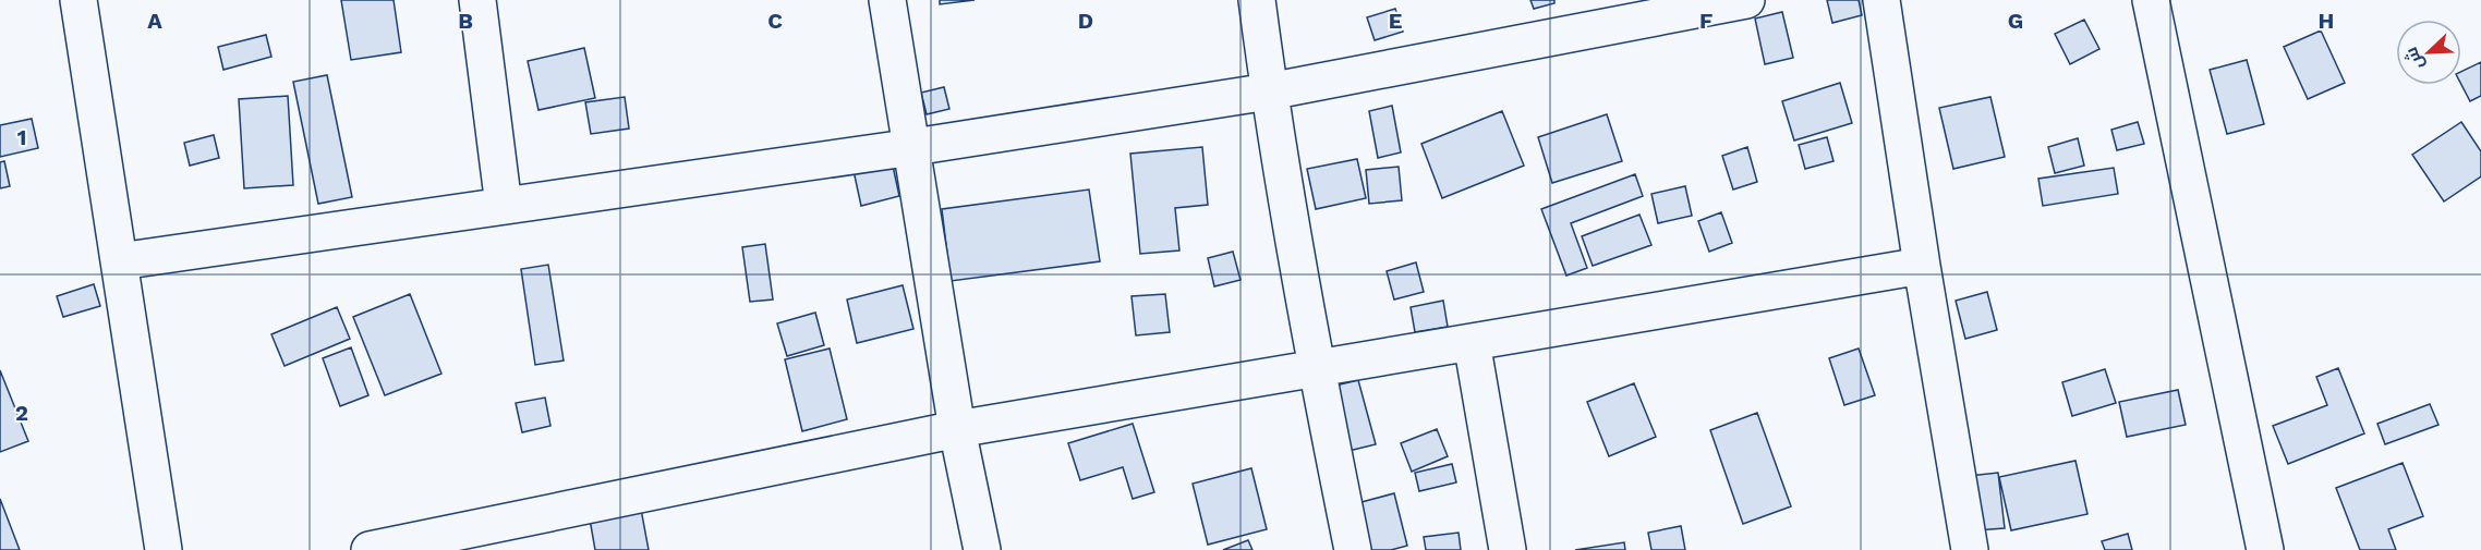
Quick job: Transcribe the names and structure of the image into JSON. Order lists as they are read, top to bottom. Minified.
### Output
{"north":"bottom left","grid":{"columns":["A","B","C","D","E","F","G","H"],"rows":["1","2"]}}
